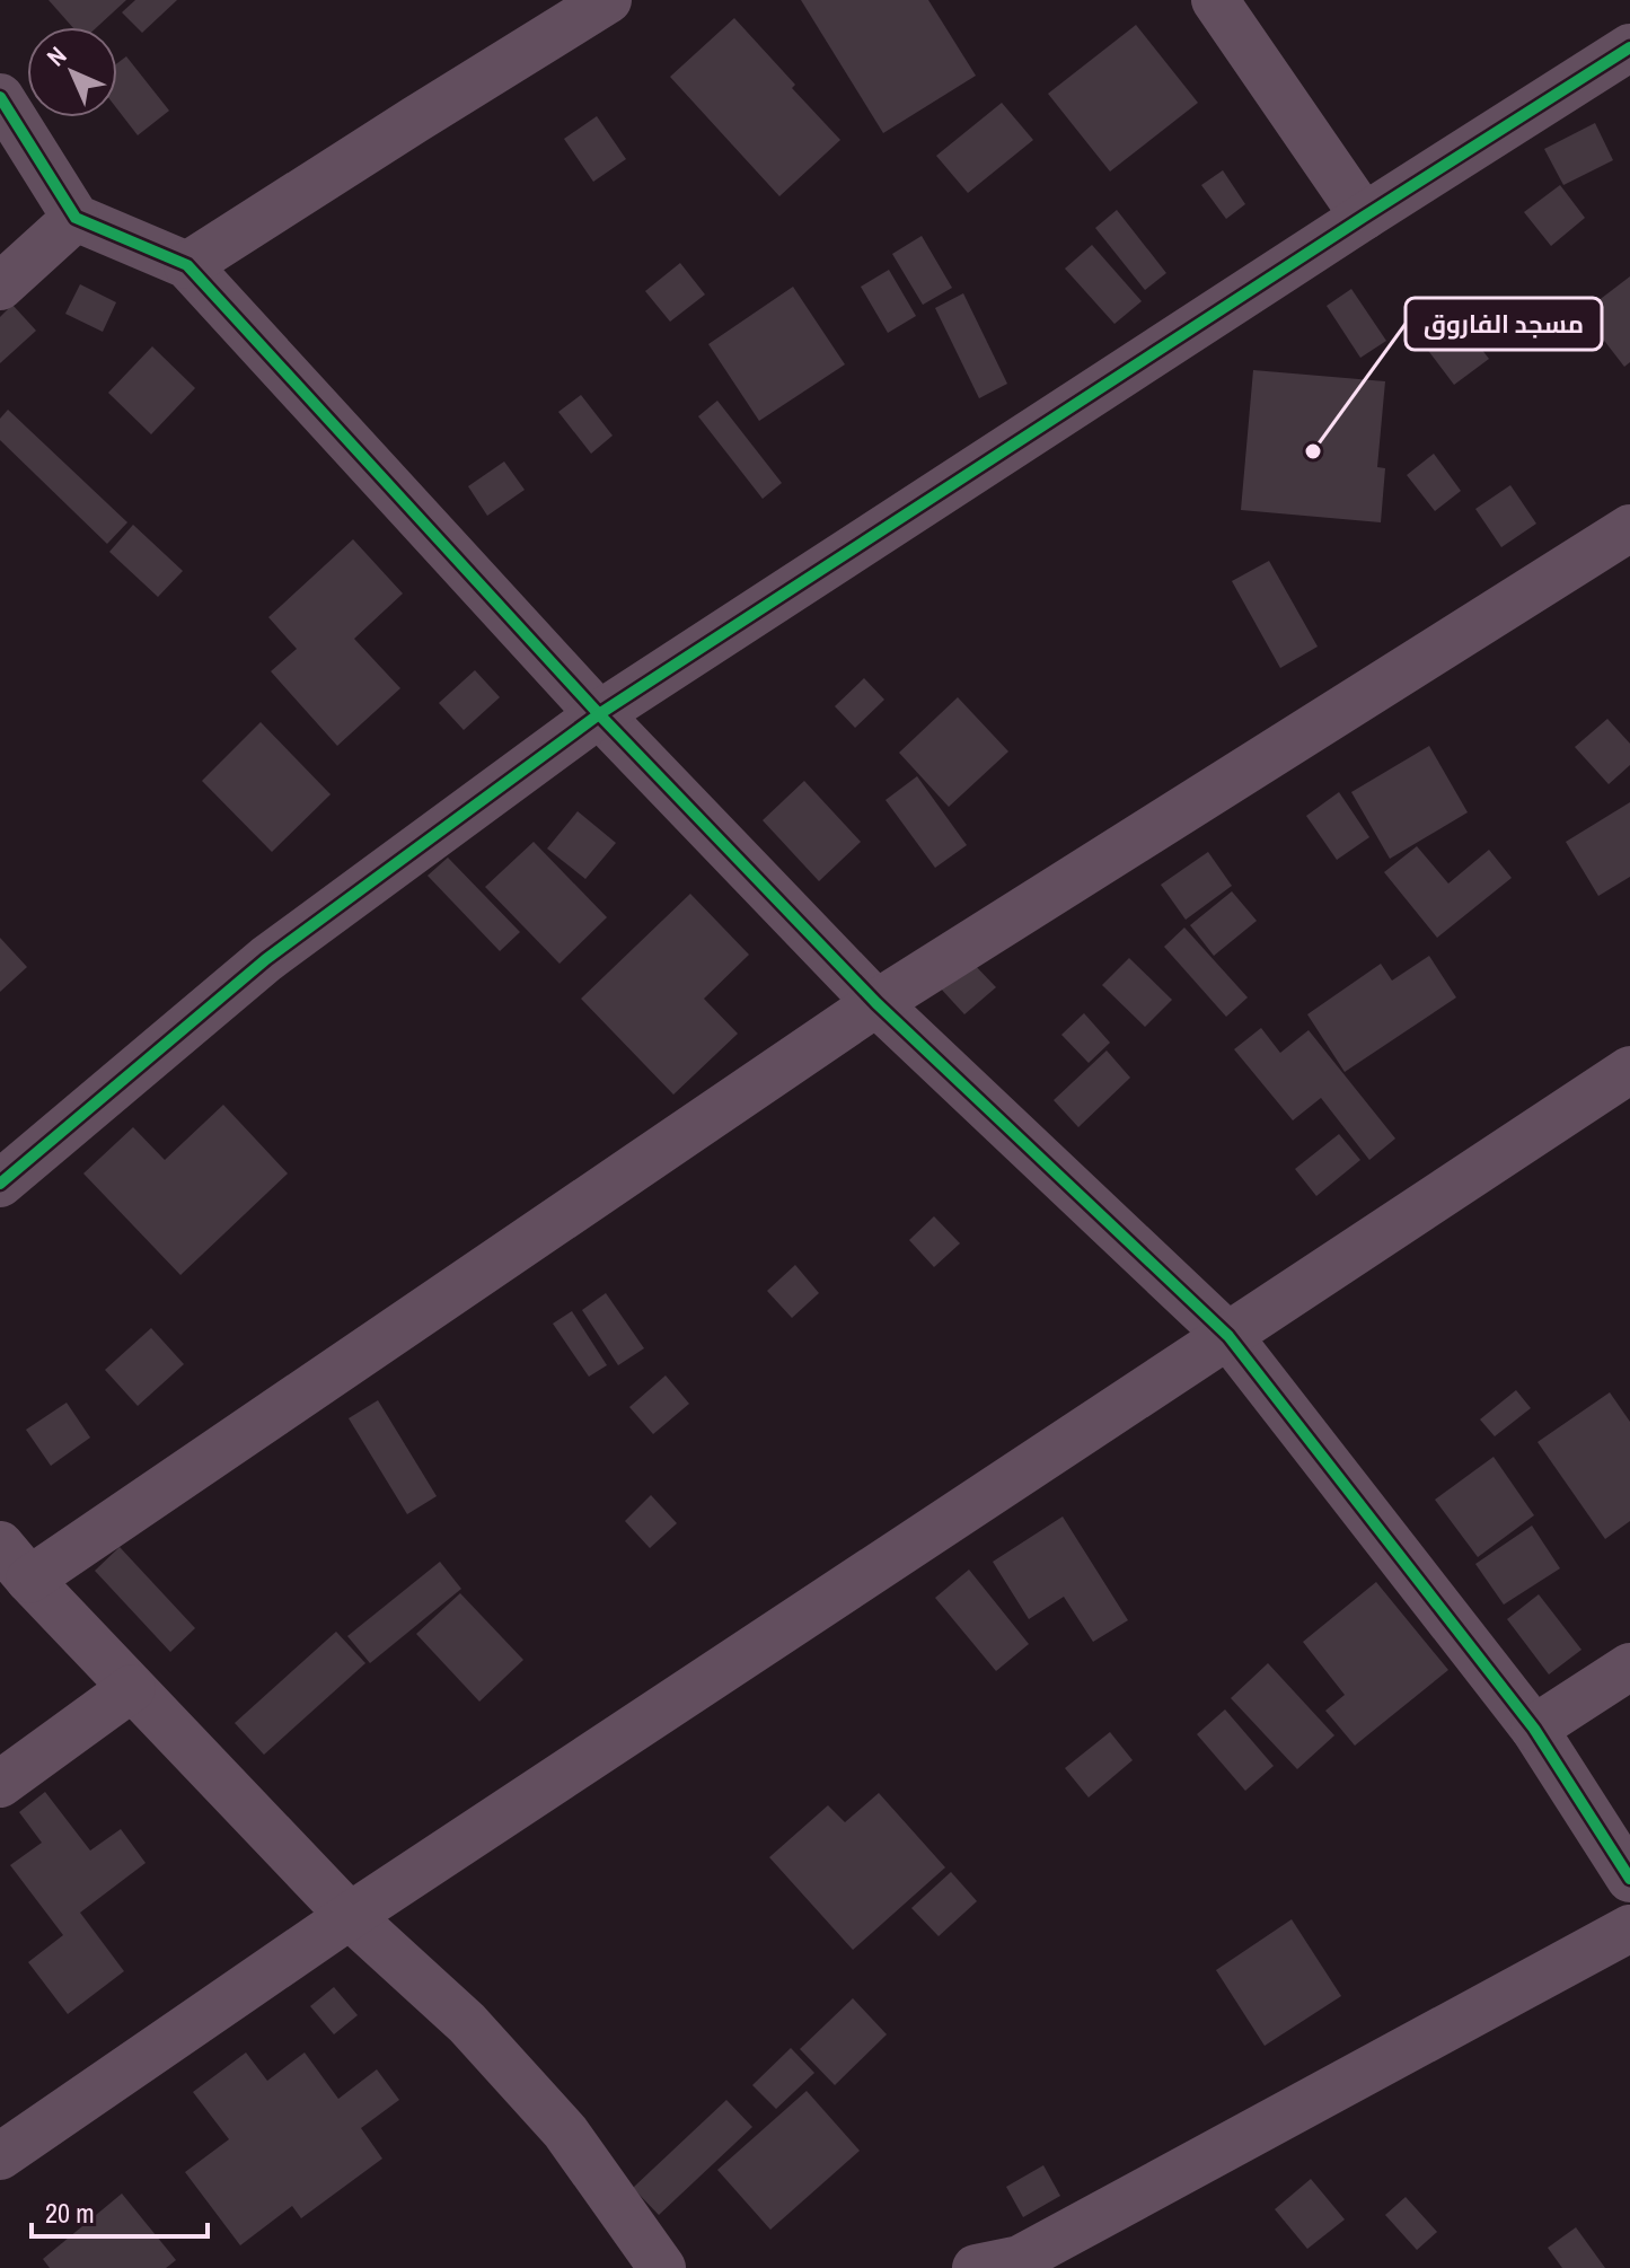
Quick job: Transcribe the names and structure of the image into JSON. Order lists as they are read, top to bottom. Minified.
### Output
{"places":["مسجد الفاروق"],"scale_bar":"20 m","north":"top left"}
